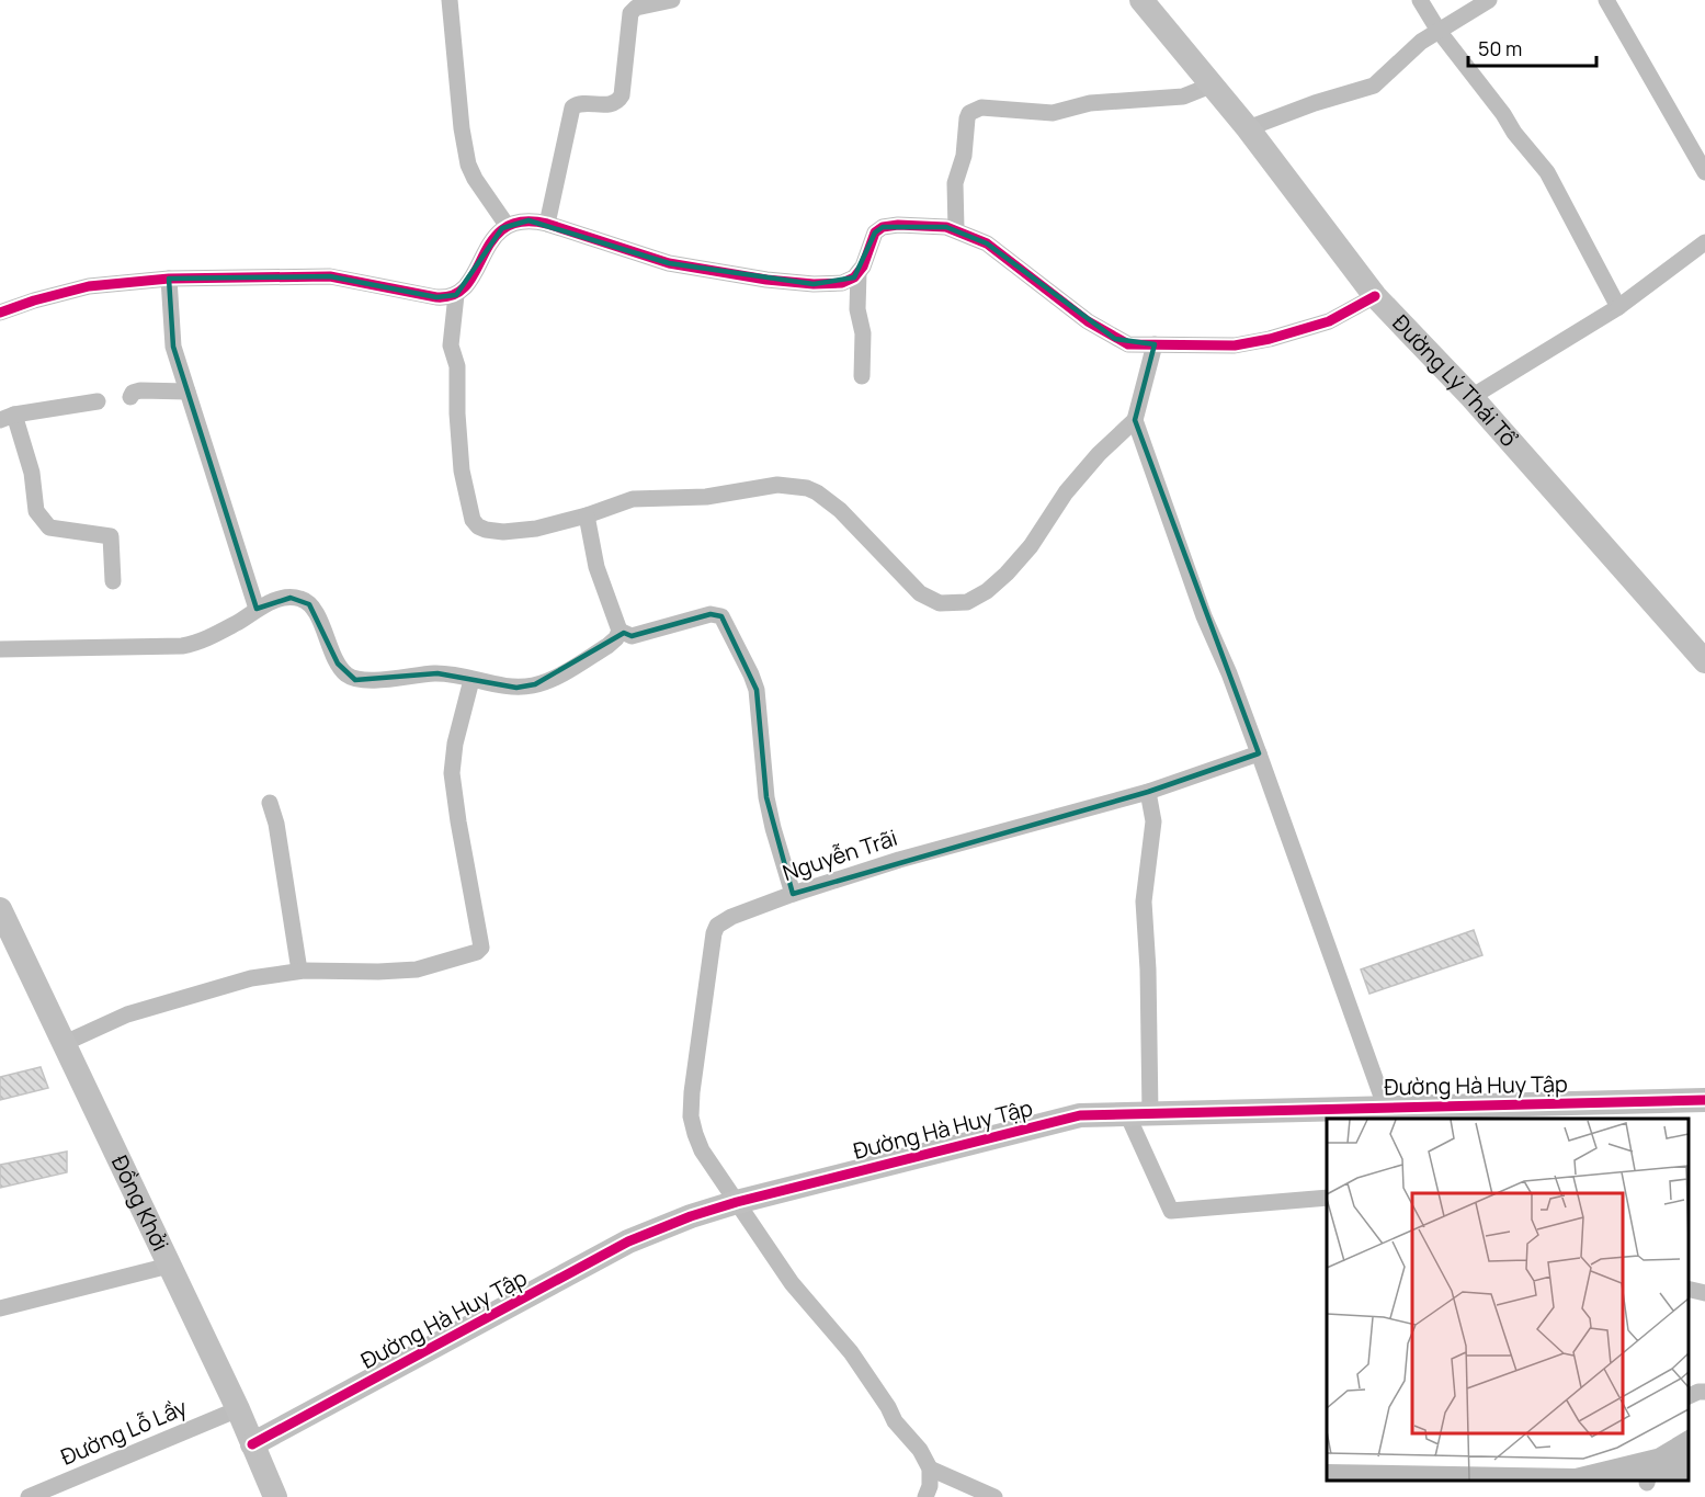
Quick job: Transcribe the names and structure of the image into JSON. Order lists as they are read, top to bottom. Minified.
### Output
{"streets":{"street":["Đường Lý Thái Tổ","Nguyễn Trãi","Đường Hà Huy Tập","Đồng Khởi","Đường Lỗ Lầy"]},"crossings":[["Nguyễn Trãi","Đường Hà Huy Tập"],["Đường Hà Huy Tập","Đồng Khởi"],["Đồng Khởi","Đường Lỗ Lầy"]],"scale_bar":"50 m"}
